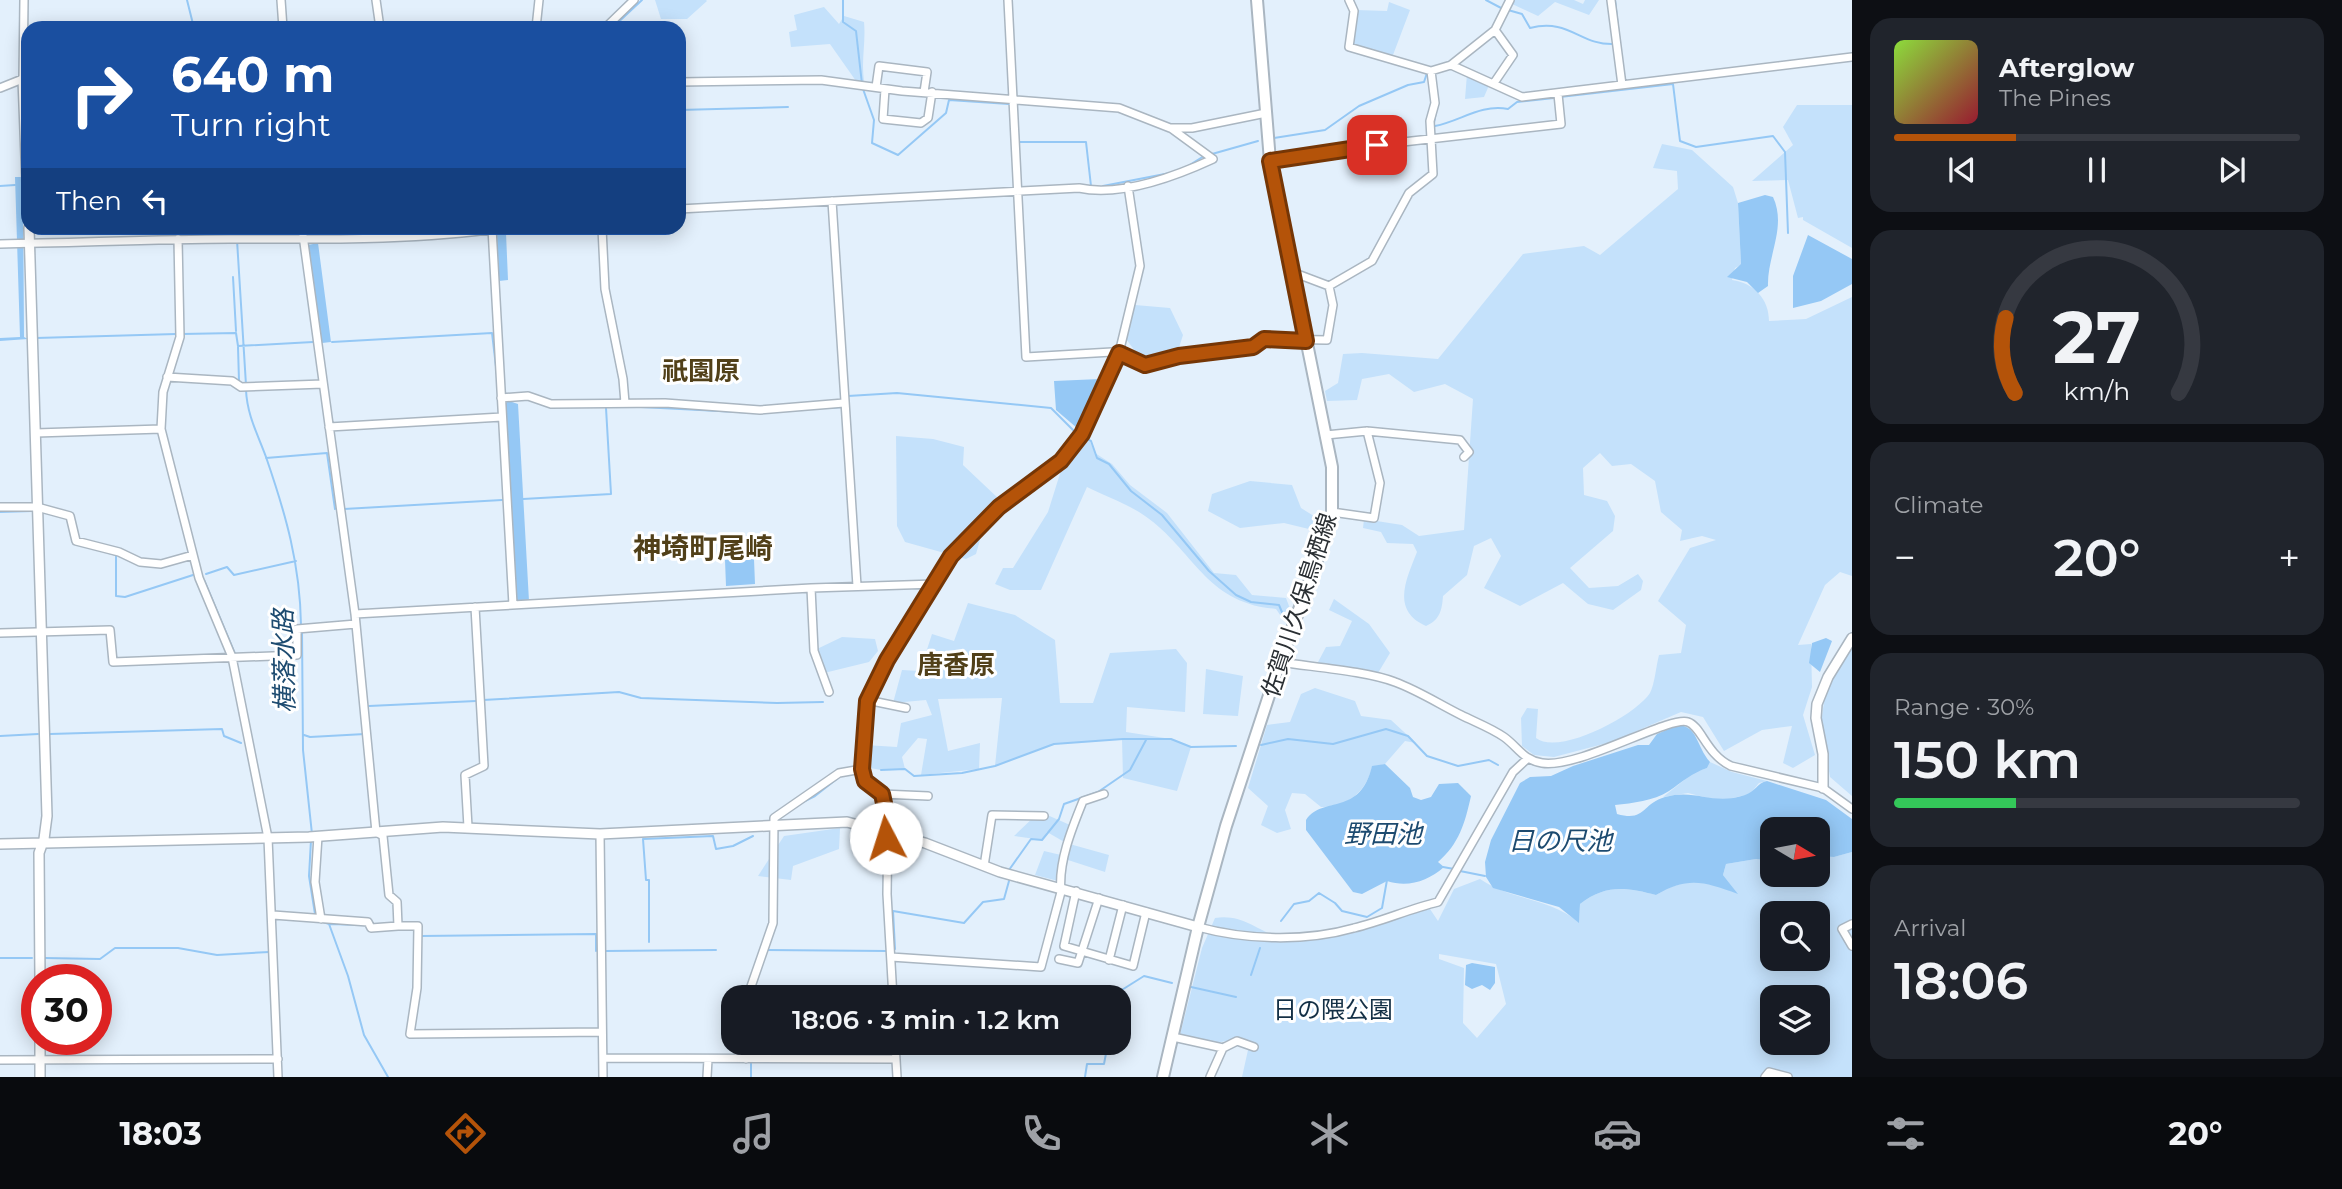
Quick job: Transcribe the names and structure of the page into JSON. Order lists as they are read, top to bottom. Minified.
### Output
{"streets":{"main road":["佐賀川久保鳥栖線"]},"districts":["祇園原","神埼町尾崎","唐香原"],"water":["横落水路","野田池","日の尺池"],"parks":["日の隈公園"],"north":"right","page":{"turn":["640 m","Turn right"],"song":["Afterglow","The Pines"],"then":"Then","tile":["Climate",["Range · 30%","150 km"],["Arrival","18:06"]],"heat":["−","20°","+"],"limit":"30","trip":"18:06 · 3 min · 1.2 km","tabs":["18:03","20°"],"gauge":["27","km/h"]}}
